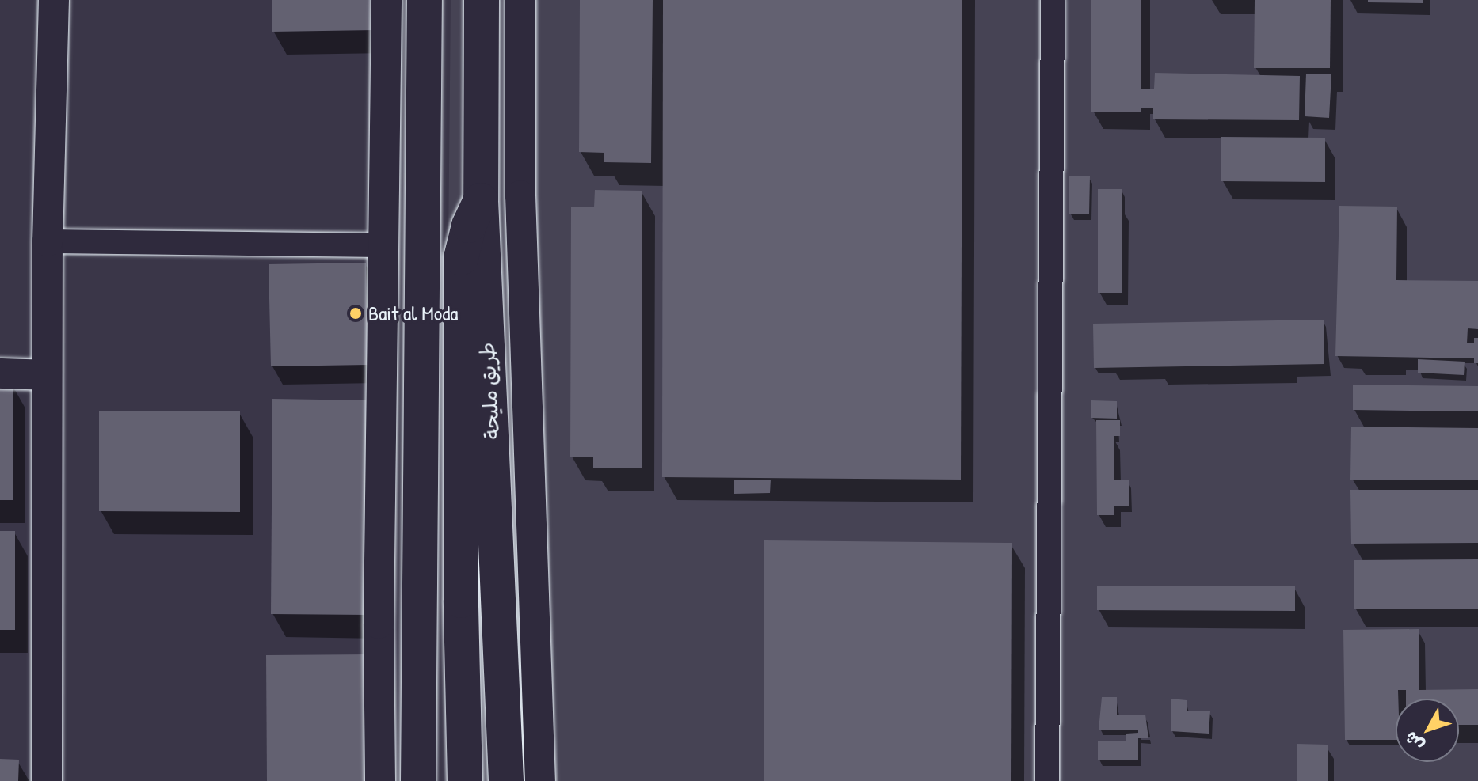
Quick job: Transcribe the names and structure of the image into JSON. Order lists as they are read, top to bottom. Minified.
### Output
{"streets":{"main road":["طريق مليحة"]},"places":["Bait al Moda"],"north":"bottom left"}
